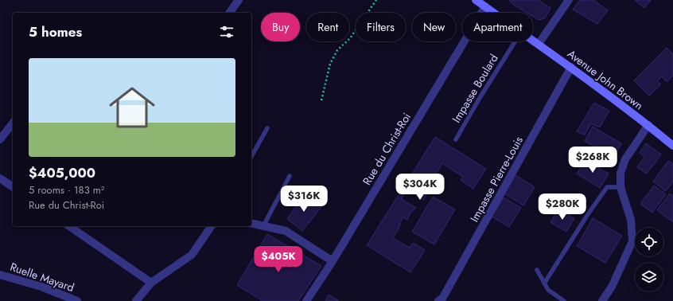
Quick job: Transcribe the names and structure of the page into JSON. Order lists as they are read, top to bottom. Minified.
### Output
{"streets":{"main road":["Avenue John Brown"],"street":["Rue du Christ-Roi","Impasse Pierre-Louis","Ruelle Mayard"],"lane":["Impasse Boulard"]},"crossings":[["Avenue John Brown","Rue du Christ-Roi"],["Avenue John Brown","Impasse Pierre-Louis"]],"page":{"chip":["Buy","Rent","Filters","New","Apartment"],"heading":"5 homes","list":[{"name":"$405,000","note":"5 rooms · 183 m² · Rue du Christ-Roi"}],"price":["$268K","$304K","$316K","$280K","$405K"]}}
